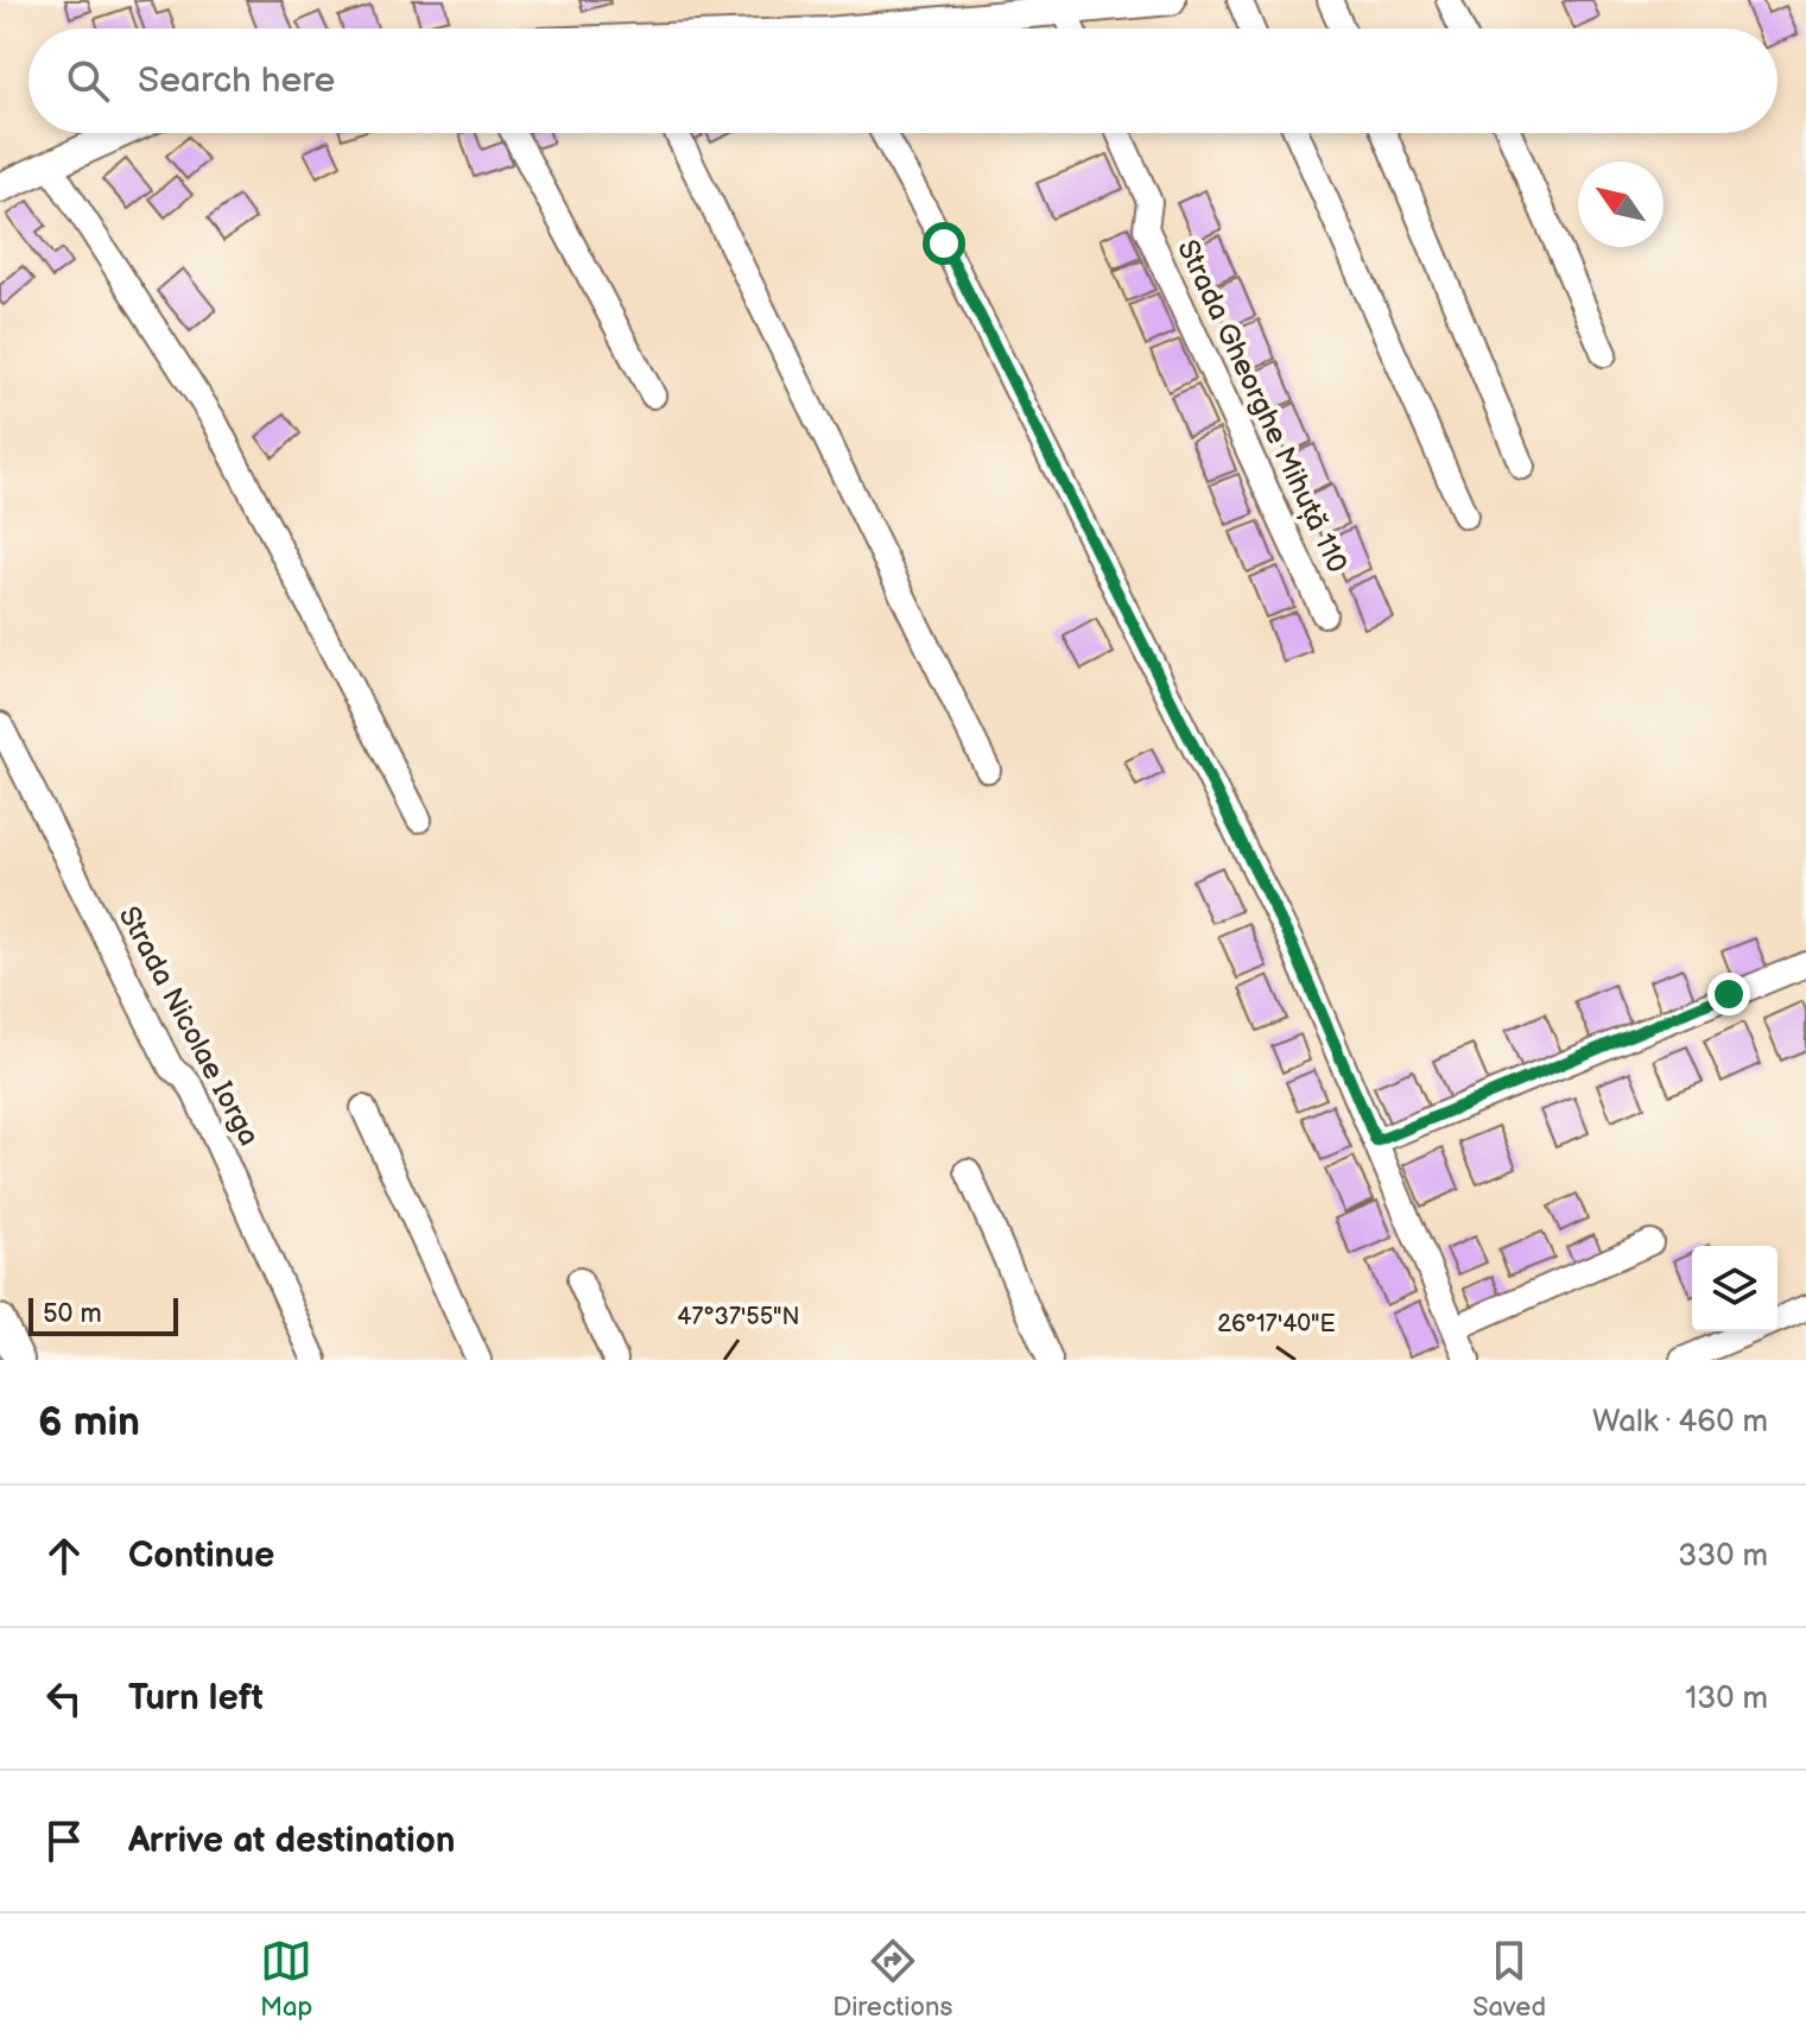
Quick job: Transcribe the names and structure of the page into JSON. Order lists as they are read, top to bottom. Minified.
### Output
{"streets":{"street":["Strada Gheorghe Mihuță 110","Strada Nicolae Iorga"]},"scale_bar":"50 m","north":"top left","page":{"search":"Search here","scale":"50 m","heading":["6 min","Walk · 460 m"],"list":[["Continue","330 m"],["Turn left","130 m"],"Arrive at destination"],"nav":["Map","Directions","Saved"]},"coordinates":["47°37'55\"N","26°17'40\"E"]}
